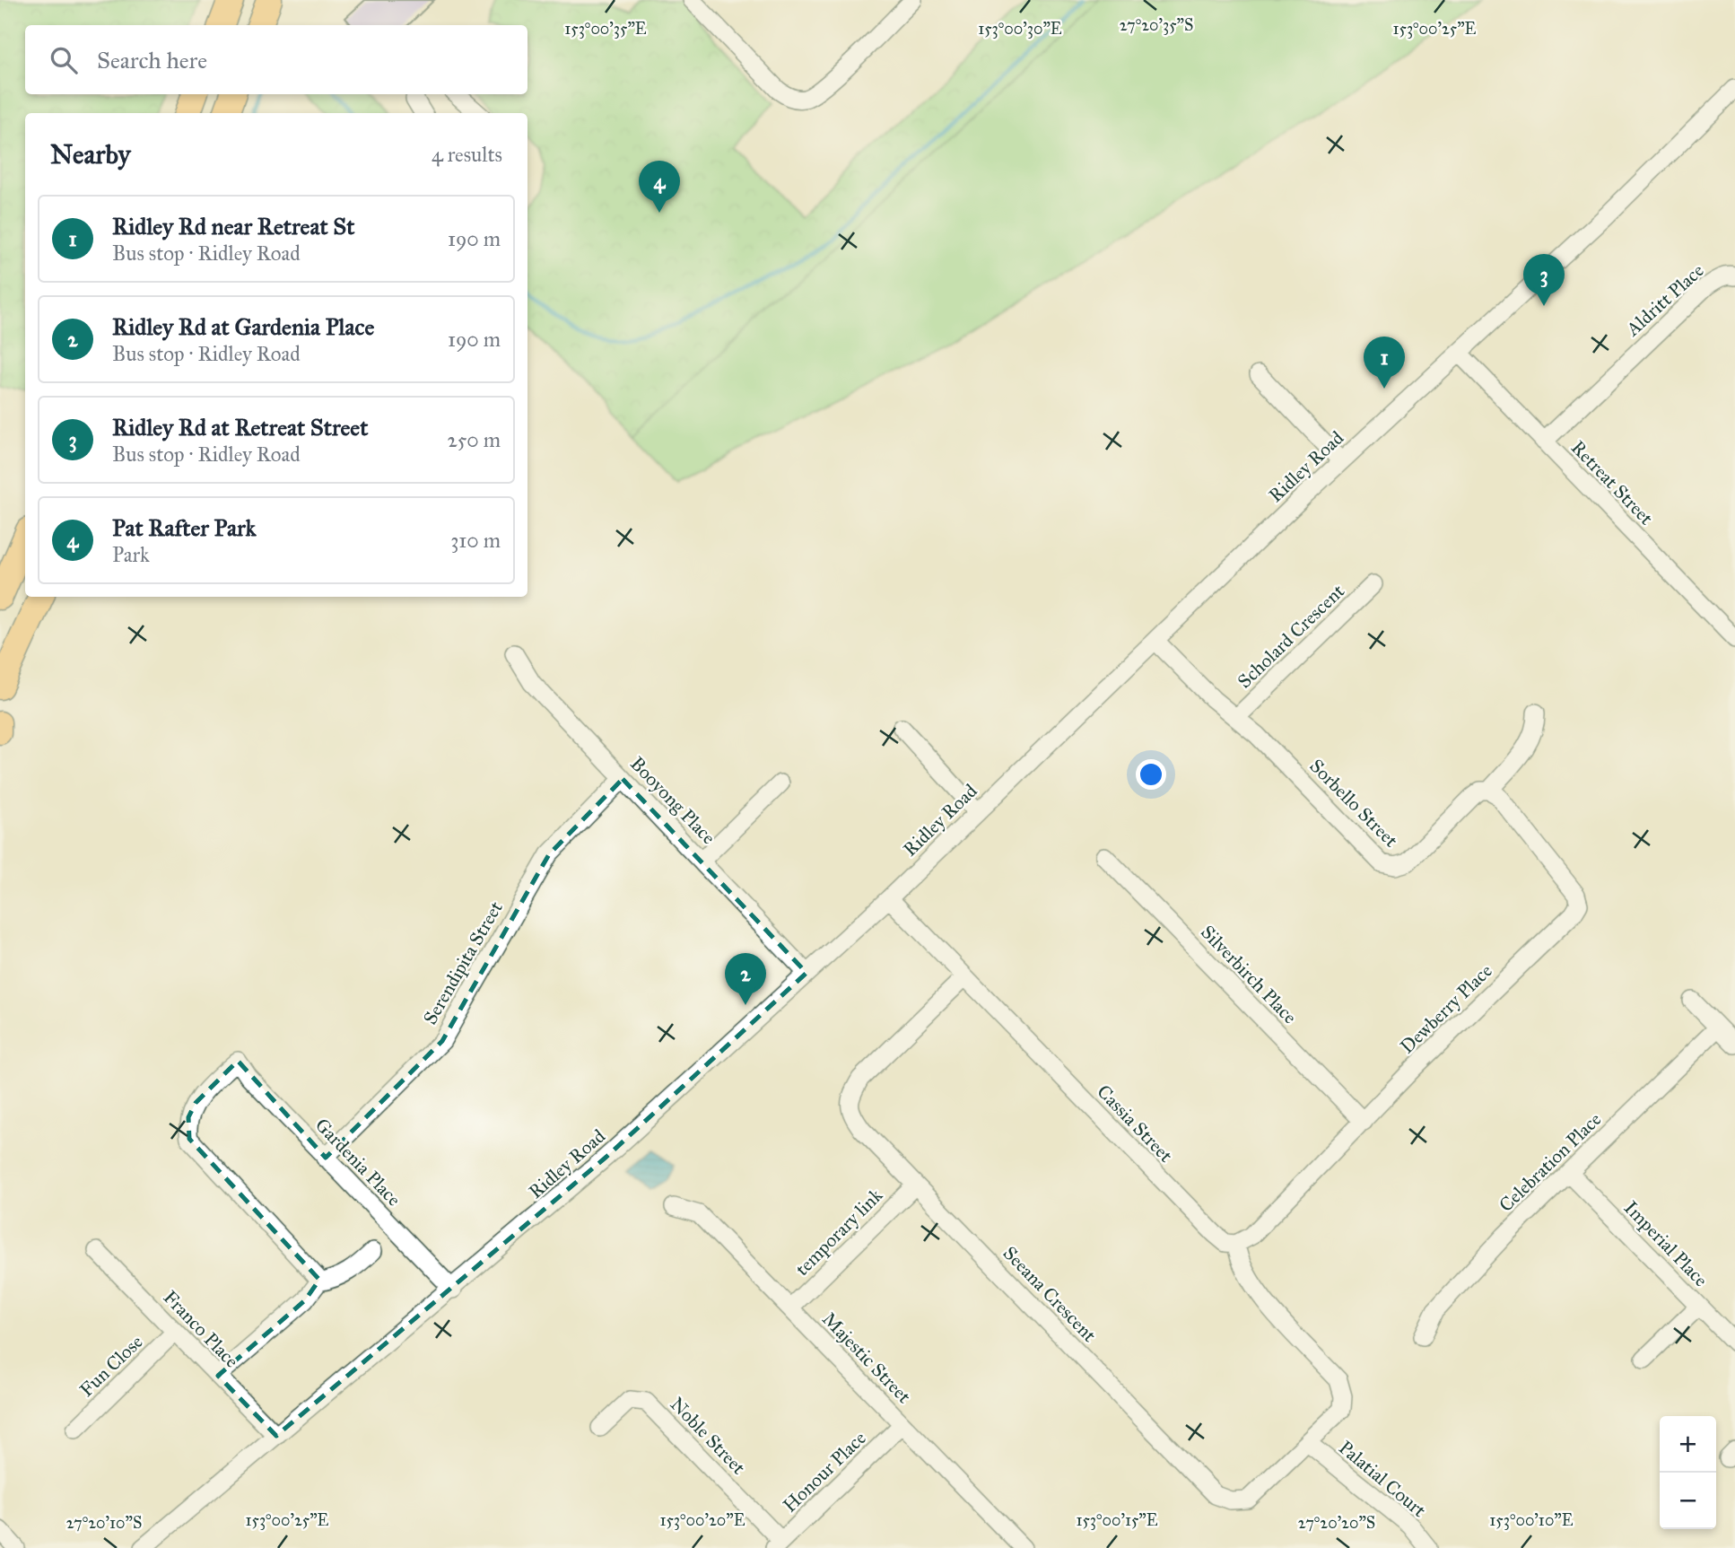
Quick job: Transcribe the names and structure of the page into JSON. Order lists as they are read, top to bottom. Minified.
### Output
{"streets":{"street":["Aldritt Place","Ridley Road","Retreat Street","Scholard Crescent","Booyong Place","Sorbello Street","Serendipita Street","Silverbirch Place","Dewberry Place","Cassia Street","Gardenia Place","Celebration Place","temporary link","Imperial Place","Seeana Crescent","Franco Place","Majestic Street","Fun Close","Noble Street","Honour Place","Palatial Court"]},"crossings":[["Aldritt Place","Retreat Street"],["Ridley Road","Retreat Street"],["Ridley Road","Booyong Place"],["Ridley Road","Sorbello Street"],["Ridley Road","Cassia Street"],["Ridley Road","Gardenia Place"],["Ridley Road","Franco Place"],["Scholard Crescent","Sorbello Street"],["Booyong Place","Serendipita Street"],["Sorbello Street","Dewberry Place"],["Serendipita Street","Gardenia Place"],["Silverbirch Place","Dewberry Place"],["Dewberry Place","Cassia Street"],["Dewberry Place","Seeana Crescent"],["Cassia Street","Seeana Crescent"],["Celebration Place","Imperial Place"],["temporary link","Seeana Crescent"],["temporary link","Majestic Street"],["Seeana Crescent","Palatial Court"],["Franco Place","Fun Close"],["Majestic Street","Honour Place"],["Noble Street","Honour Place"]],"page":{"search":"Search here","heading":["Nearby","4 results"],"pins":["4","3","1","2"],"list":[{"mark":"1","name":"Ridley Rd near Retreat St","note":"Bus stop · Ridley Road","value":"190 m"},{"mark":"2","name":"Ridley Rd at Gardenia Place","note":"Bus stop · Ridley Road","value":"190 m"},{"mark":"3","name":"Ridley Rd at Retreat Street","note":"Bus stop · Ridley Road","value":"250 m"},{"mark":"4","name":"Pat Rafter Park","note":"Park","value":"310 m"}],"map_buttons":["+","−"]},"coordinates":["27°20'35\"S","153°00'35\"E","153°00'30\"E","153°00'25\"E","153°00'20\"E","153°00'15\"E","153°00'10\"E","27°20'10\"S","27°20'20\"S"]}
